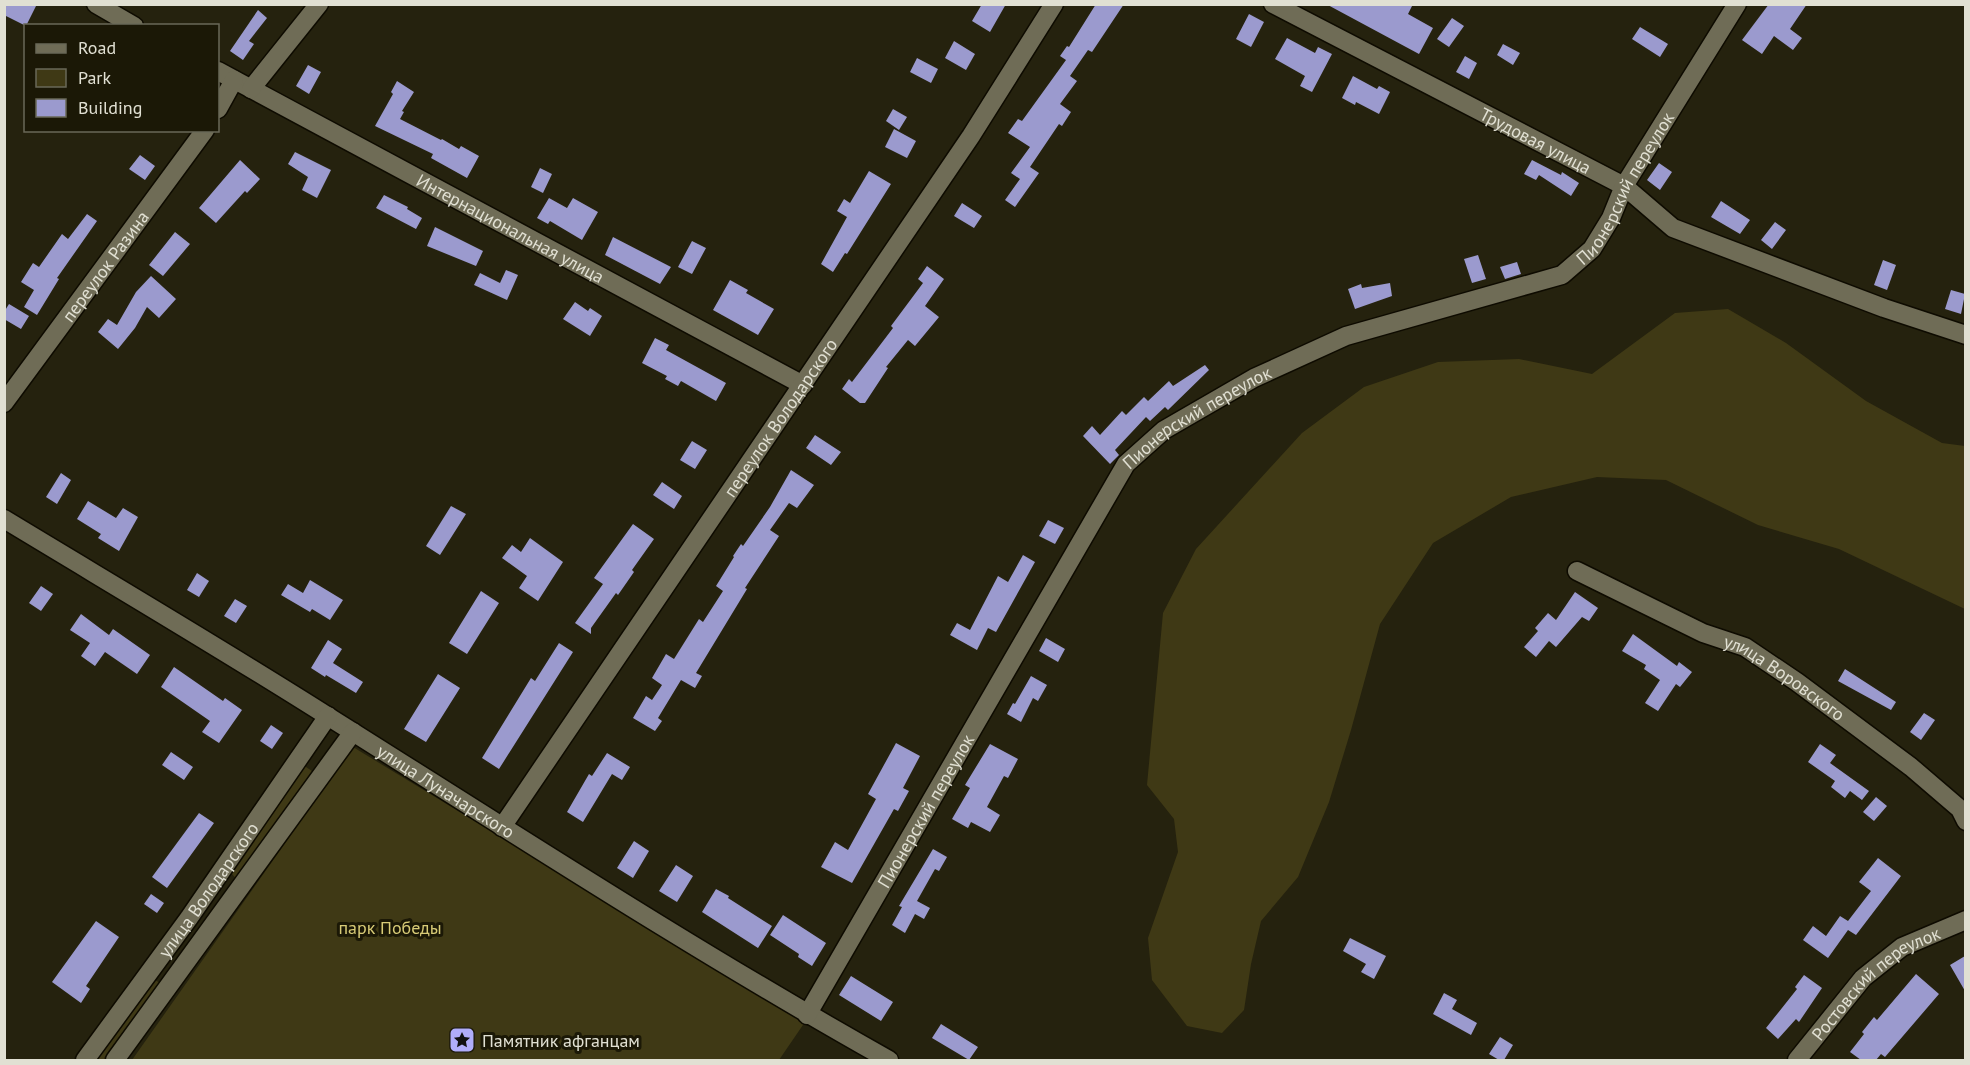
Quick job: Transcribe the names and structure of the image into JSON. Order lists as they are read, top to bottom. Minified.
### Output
{"streets":{"street":["Трудовая улица","Пионерский переулок","Интернациональная улица","переулок Разина","переулок Володарского","улица Воровского","улица Луначарского","улица Володарского","Ростовский переулок"]},"crossings":[["Трудовая улица","Пионерский переулок"],["Пионерский переулок","улица Луначарского"],["Интернациональная улица","переулок Володарского"],["переулок Володарского","улица Луначарского"],["улица Луначарского","улица Володарского"]],"parks":["парк Победы"],"places":{"place":["Памятник афганцам"]},"legend":["Road","Park","Building"]}
